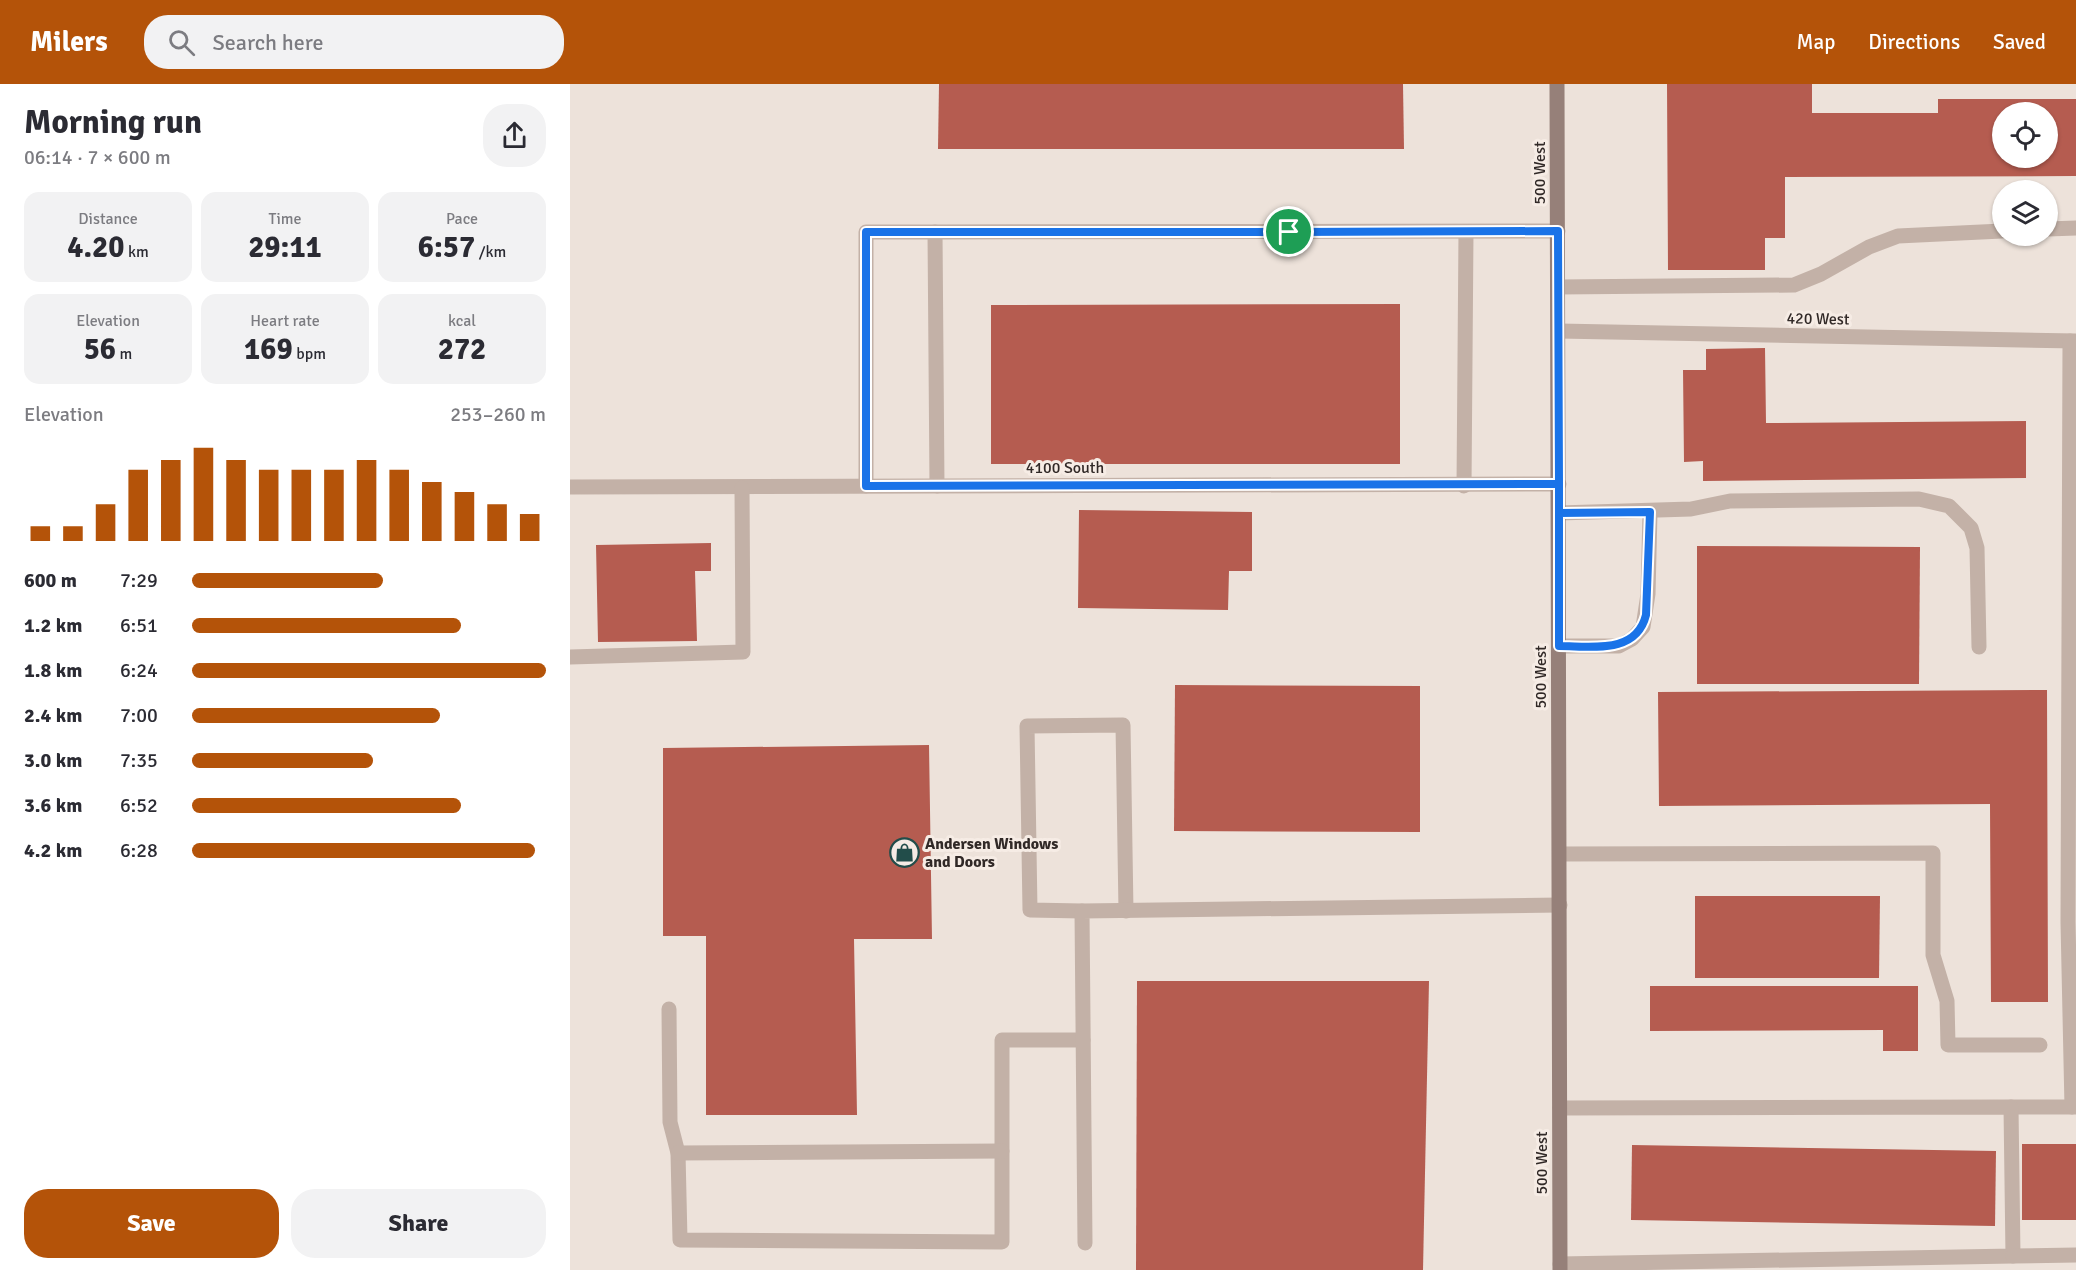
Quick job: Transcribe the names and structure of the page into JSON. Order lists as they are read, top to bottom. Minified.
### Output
{"streets":{"main road":["500 West"],"lane":["420 West","4100 South"]},"crossings":[["500 West","420 West"],["500 West","4100 South"]],"places":{"shop":["Andersen Windows and Doors"]},"page":{"header":"Milers","search":"Search here","nav":["Map","Directions","Saved"],"heading":["Morning run","06:14 · 7 × 600 m"],"stats":[["Distance","4.20 km"],["Time","29:11"],["Pace","6:57 /km"],["Elevation","56 m"],["Heart rate","169 bpm"],["kcal","272"]],"chart":["Elevation","253–260 m"],"list":[{"name":"600 m","note":"7:29"},{"name":"1.2 km","note":"6:51"},{"name":"1.8 km","note":"6:24"},{"name":"2.4 km","note":"7:00"},{"name":"3.0 km","note":"7:35"},{"name":"3.6 km","note":"6:52"},{"name":"4.2 km","note":"6:28"}],"buttons":["Save","Share"]}}
